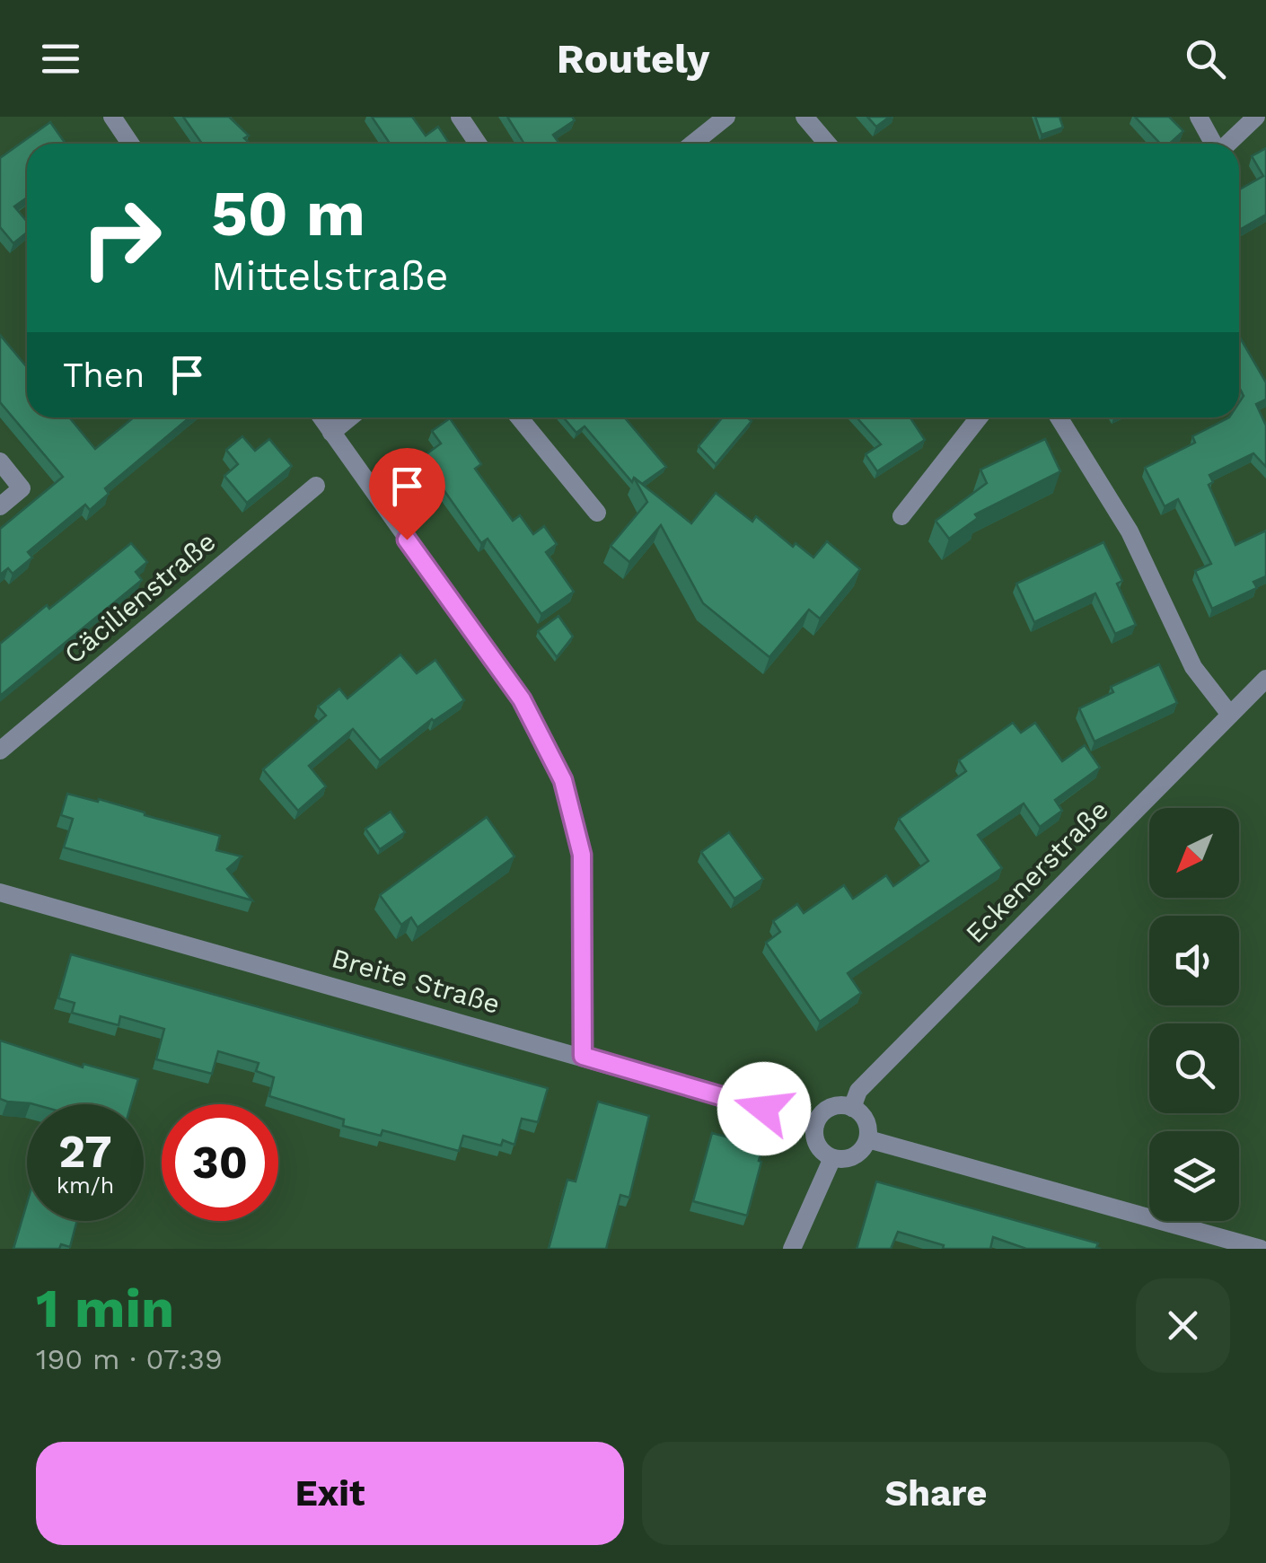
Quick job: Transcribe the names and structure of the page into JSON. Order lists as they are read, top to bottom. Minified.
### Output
{"streets":{"street":["Cäcilienstraße","Eckenerstraße","Breite Straße"]},"crossings":[["Eckenerstraße","Breite Straße"]],"north":"bottom left","page":{"header":"Routely","turn":["50 m","Mittelstraße"],"then":"Then","speed":"27 km/h","limit":"30","heading":["1 min","190 m · 07:39"],"buttons":["Exit","Share"]}}
